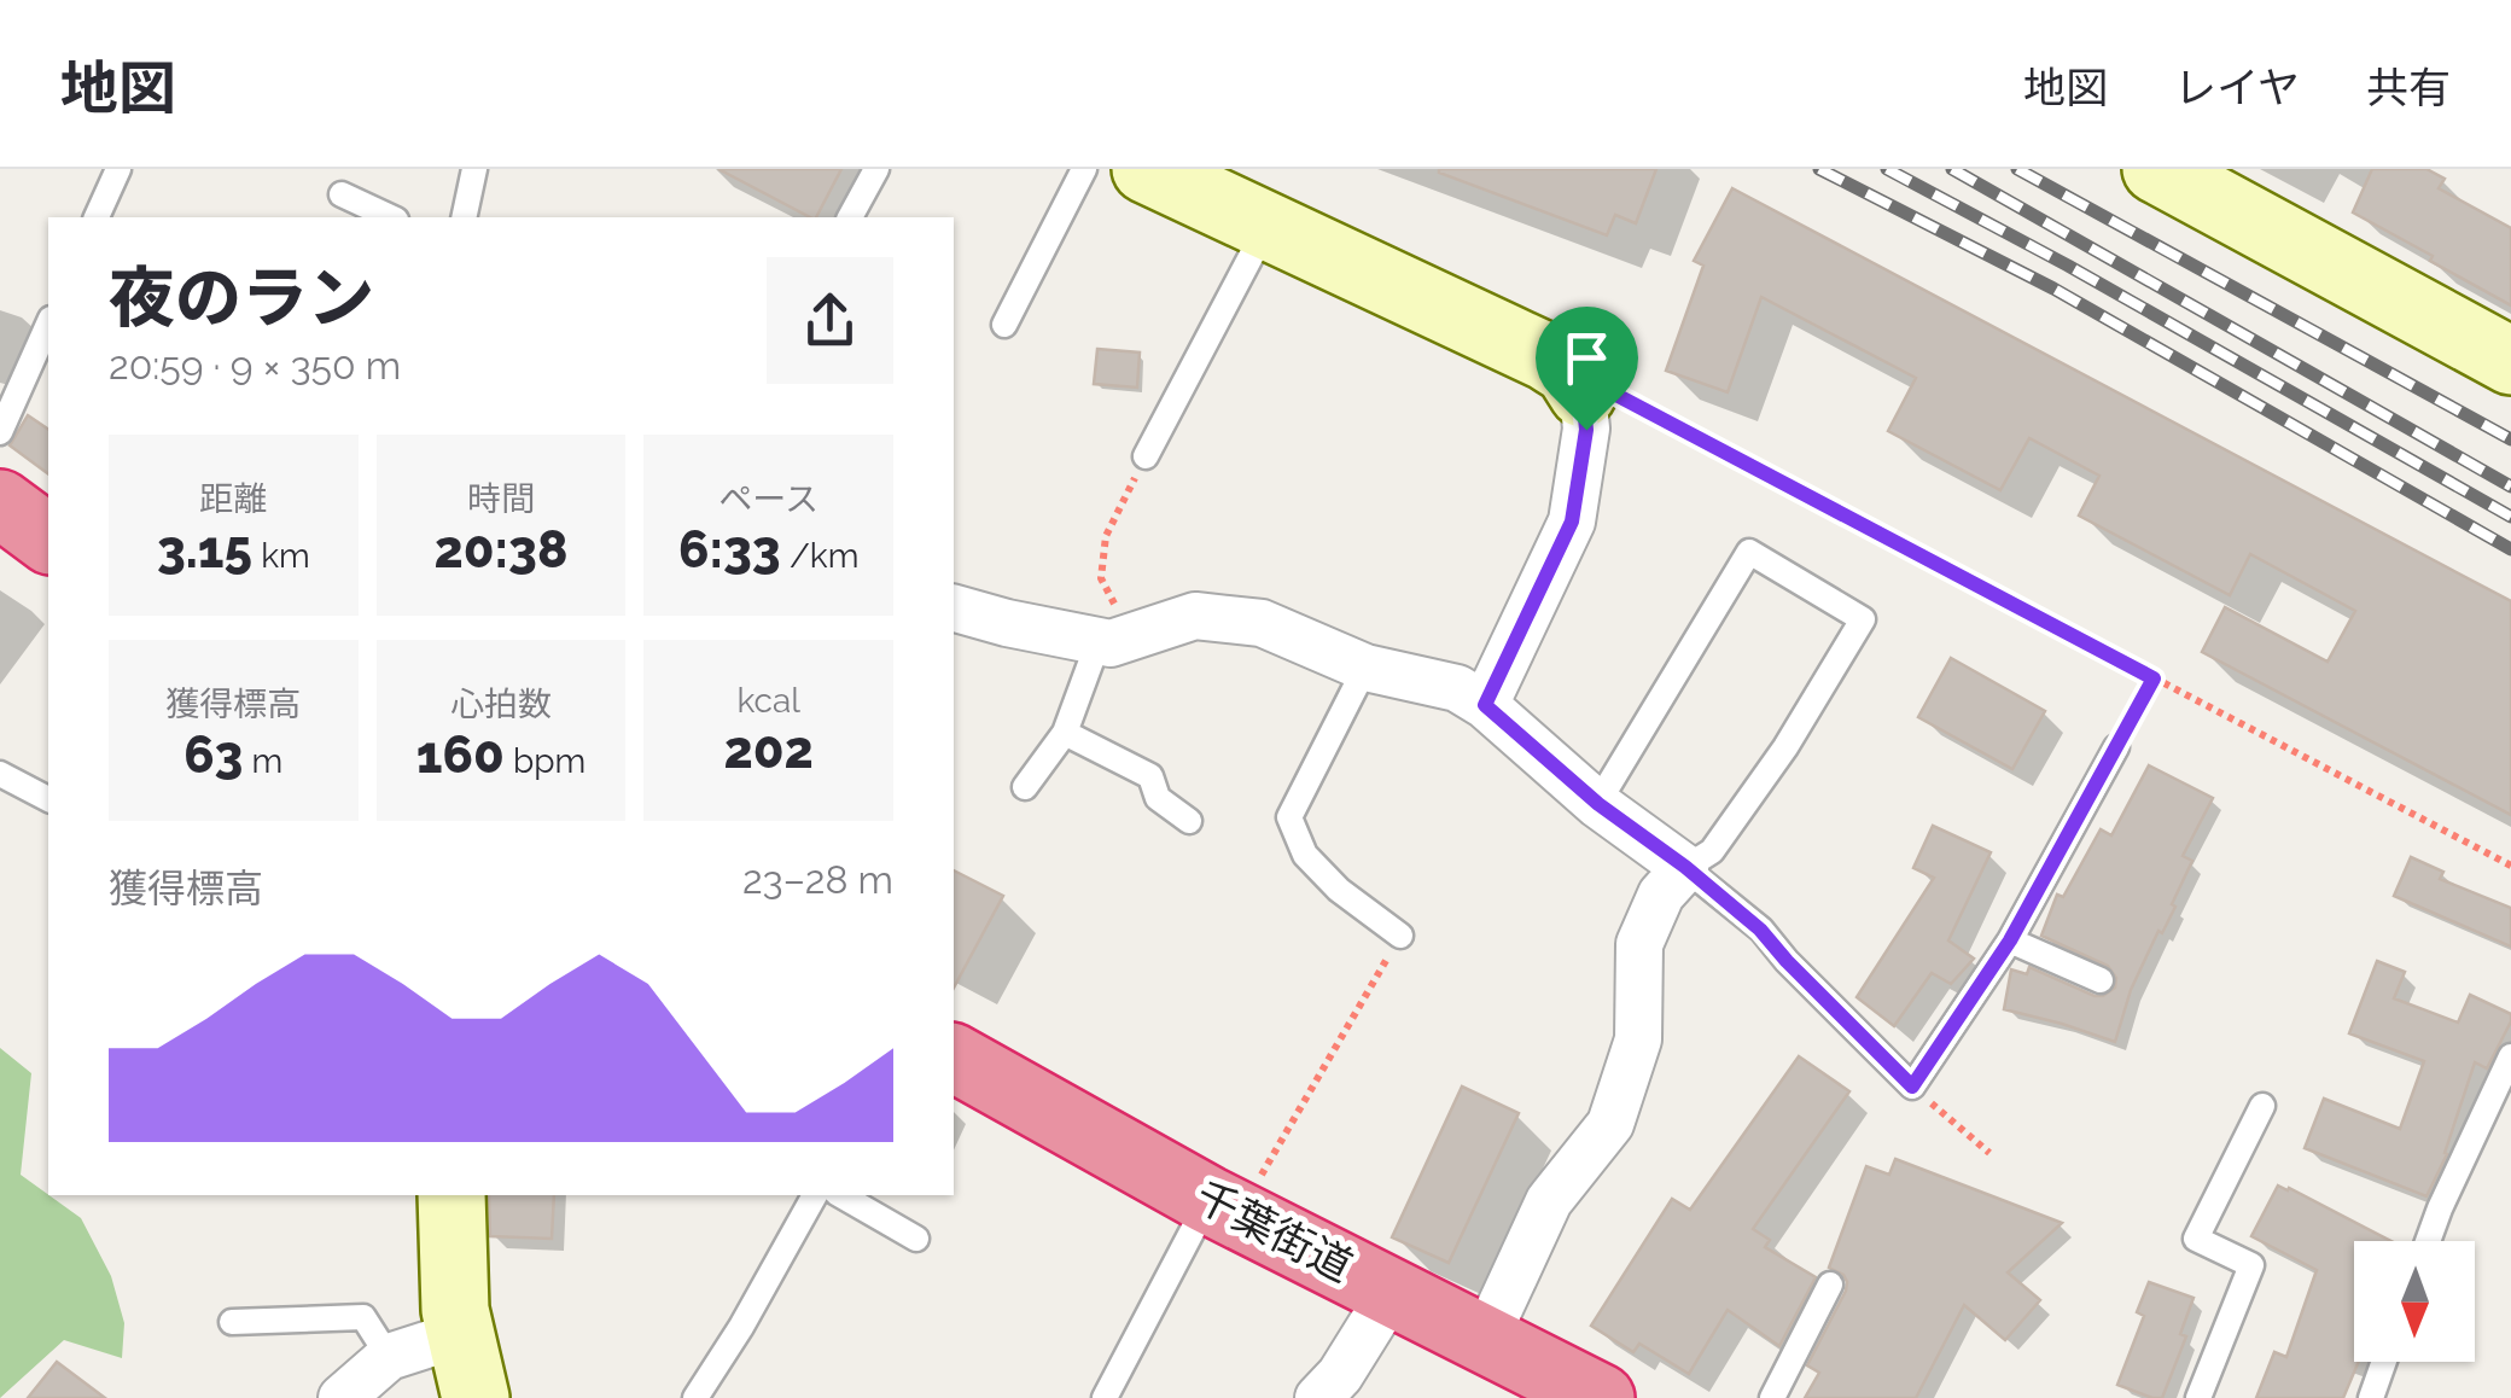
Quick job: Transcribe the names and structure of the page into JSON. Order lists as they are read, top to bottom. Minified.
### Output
{"streets":{"highway":["千葉街道"]},"north":"bottom","page":{"header":"地図","nav":["地図","レイヤ","共有"],"heading":["夜のラン","20:59 · 9 × 350 m"],"stats":[["距離","3.15 km"],["時間","20:38"],["ペース","6:33 /km"],["獲得標高","63 m"],["心拍数","160 bpm"],["kcal","202"]],"chart":["獲得標高","23–28 m"]}}
